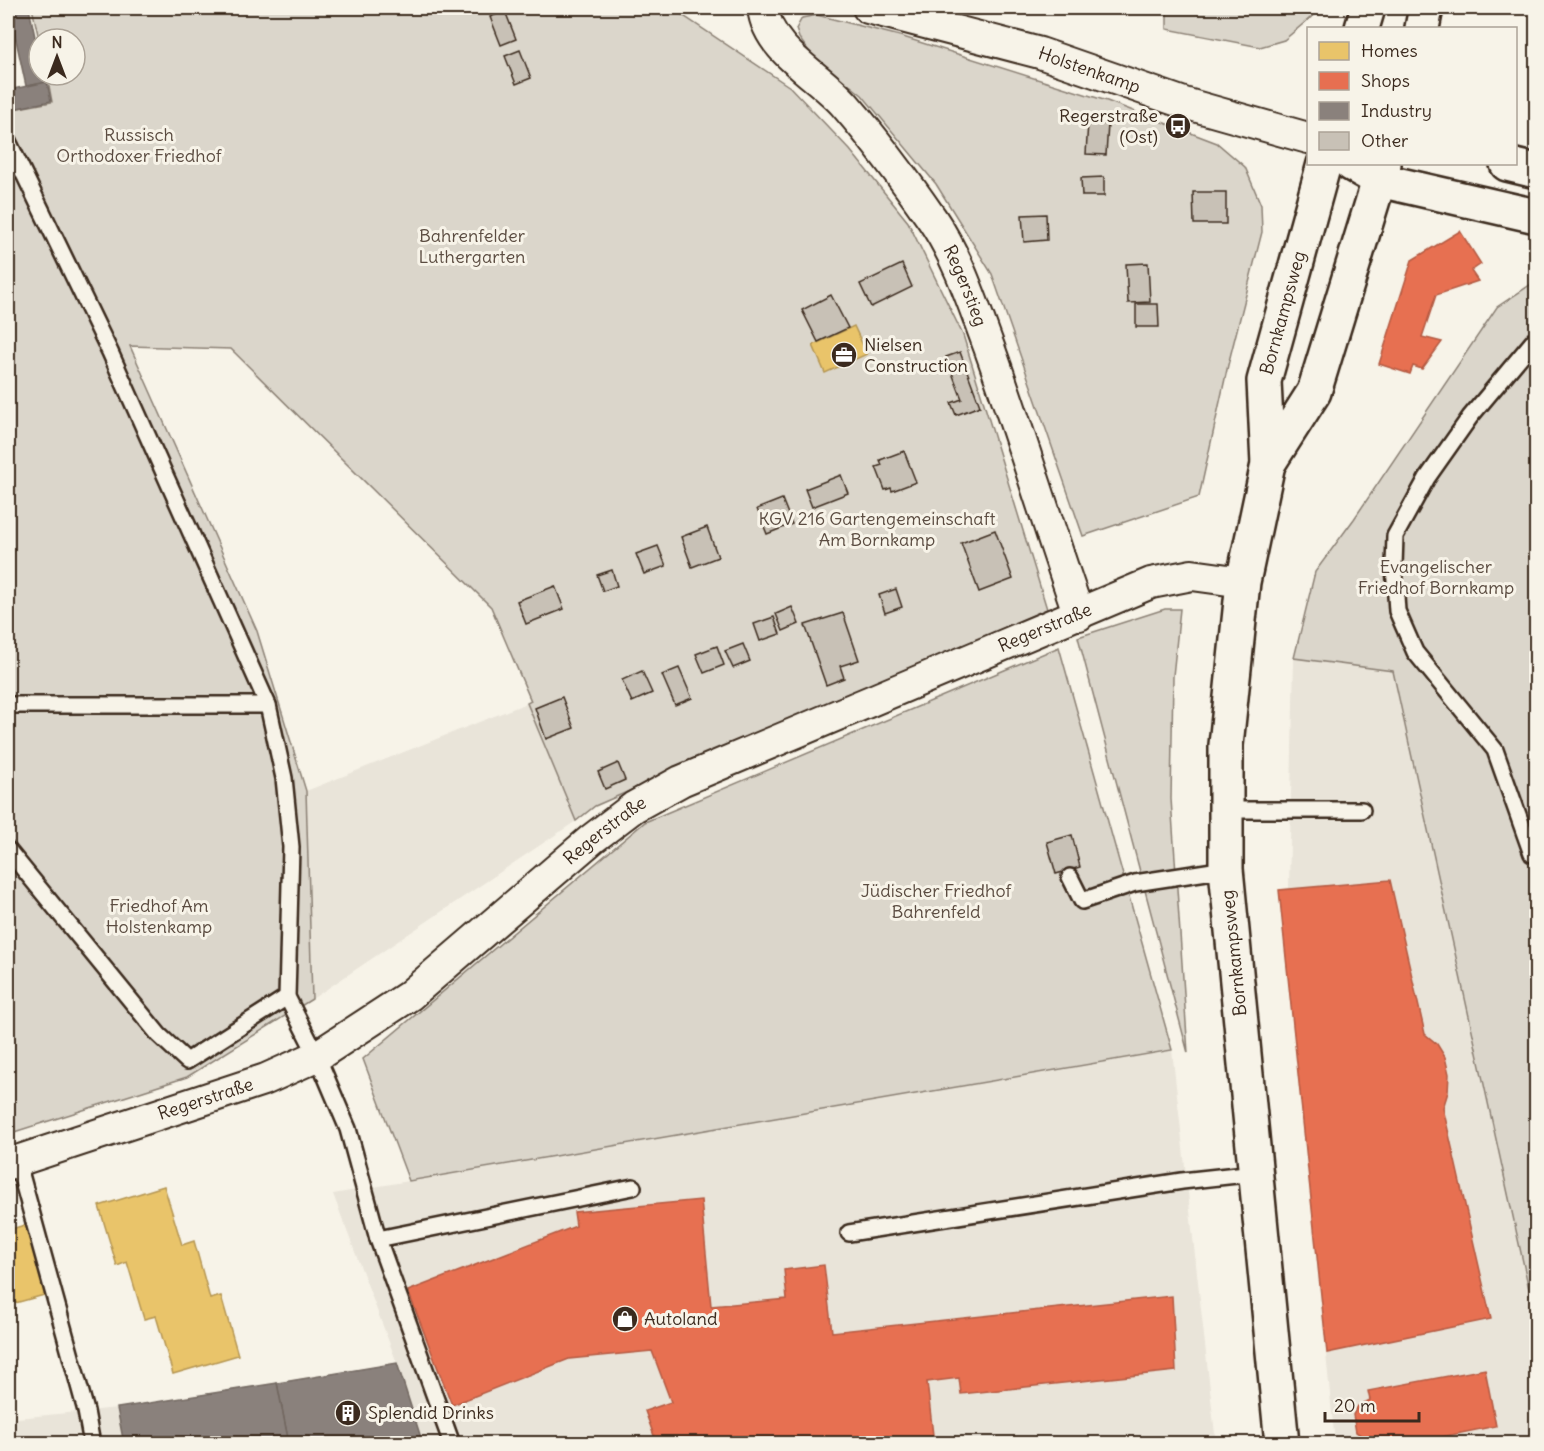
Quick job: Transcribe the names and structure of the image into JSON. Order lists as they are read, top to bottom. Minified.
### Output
{"streets":{"main road":["Bornkampsweg"],"street":["Holstenkamp","Regerstieg","Regerstraße"]},"crossings":[["Regerstieg","Regerstraße"],["Bornkampsweg","Regerstraße"]],"parks":["Russisch Orthodoxer Friedhof","Bahrenfelder Luthergarten","KGV 216 Gartengemeinschaft Am Bornkamp","Evangelischer Friedhof Bornkamp","Jüdischer Friedhof Bahrenfeld","Friedhof Am Holstenkamp"],"places":{"bus stop":["Regerstraße (Ost)"],"office":["Nielsen Construction"],"shop":["Autoland"],"building":["Splendid Drinks"]},"legend":["Homes","Shops","Industry","Other"],"scale_bar":"20 m","north":"top"}
